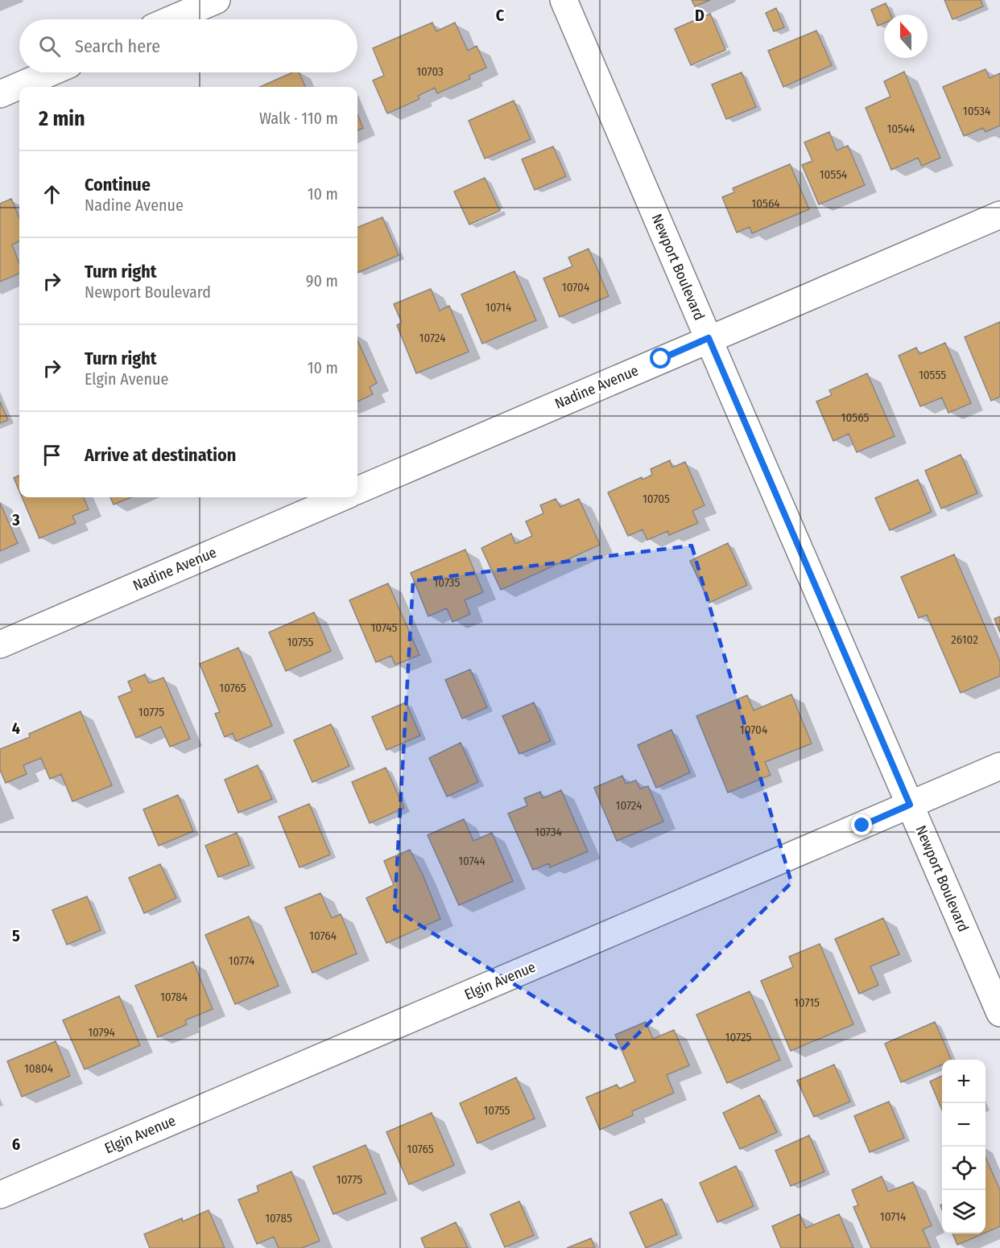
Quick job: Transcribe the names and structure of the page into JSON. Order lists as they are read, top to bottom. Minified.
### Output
{"streets":{"street":["Newport Boulevard","Nadine Avenue","Elgin Avenue"]},"crossings":[["Newport Boulevard","Nadine Avenue"],["Newport Boulevard","Elgin Avenue"]],"house_numbers":["10703","10534","10544","10554","10564","10704","10714","10724","10555","10565","10705","10735","10745","26102","10755","10765","10775","10704","10724","10734","10744","10764","10774","10784","10715","10794","10725","10804","10755","10765","10775","10714","10785"],"north":"top","page":{"search":"Search here","heading":["2 min","Walk · 110 m"],"list":[["Continue","Nadine Avenue","10 m"],["Turn right","Newport Boulevard","90 m"],["Turn right","Elgin Avenue","10 m"],"Arrive at destination"],"map_buttons":["+","−"]},"grid":{"columns":["C","D"],"rows":["3","4","5","6"]}}
